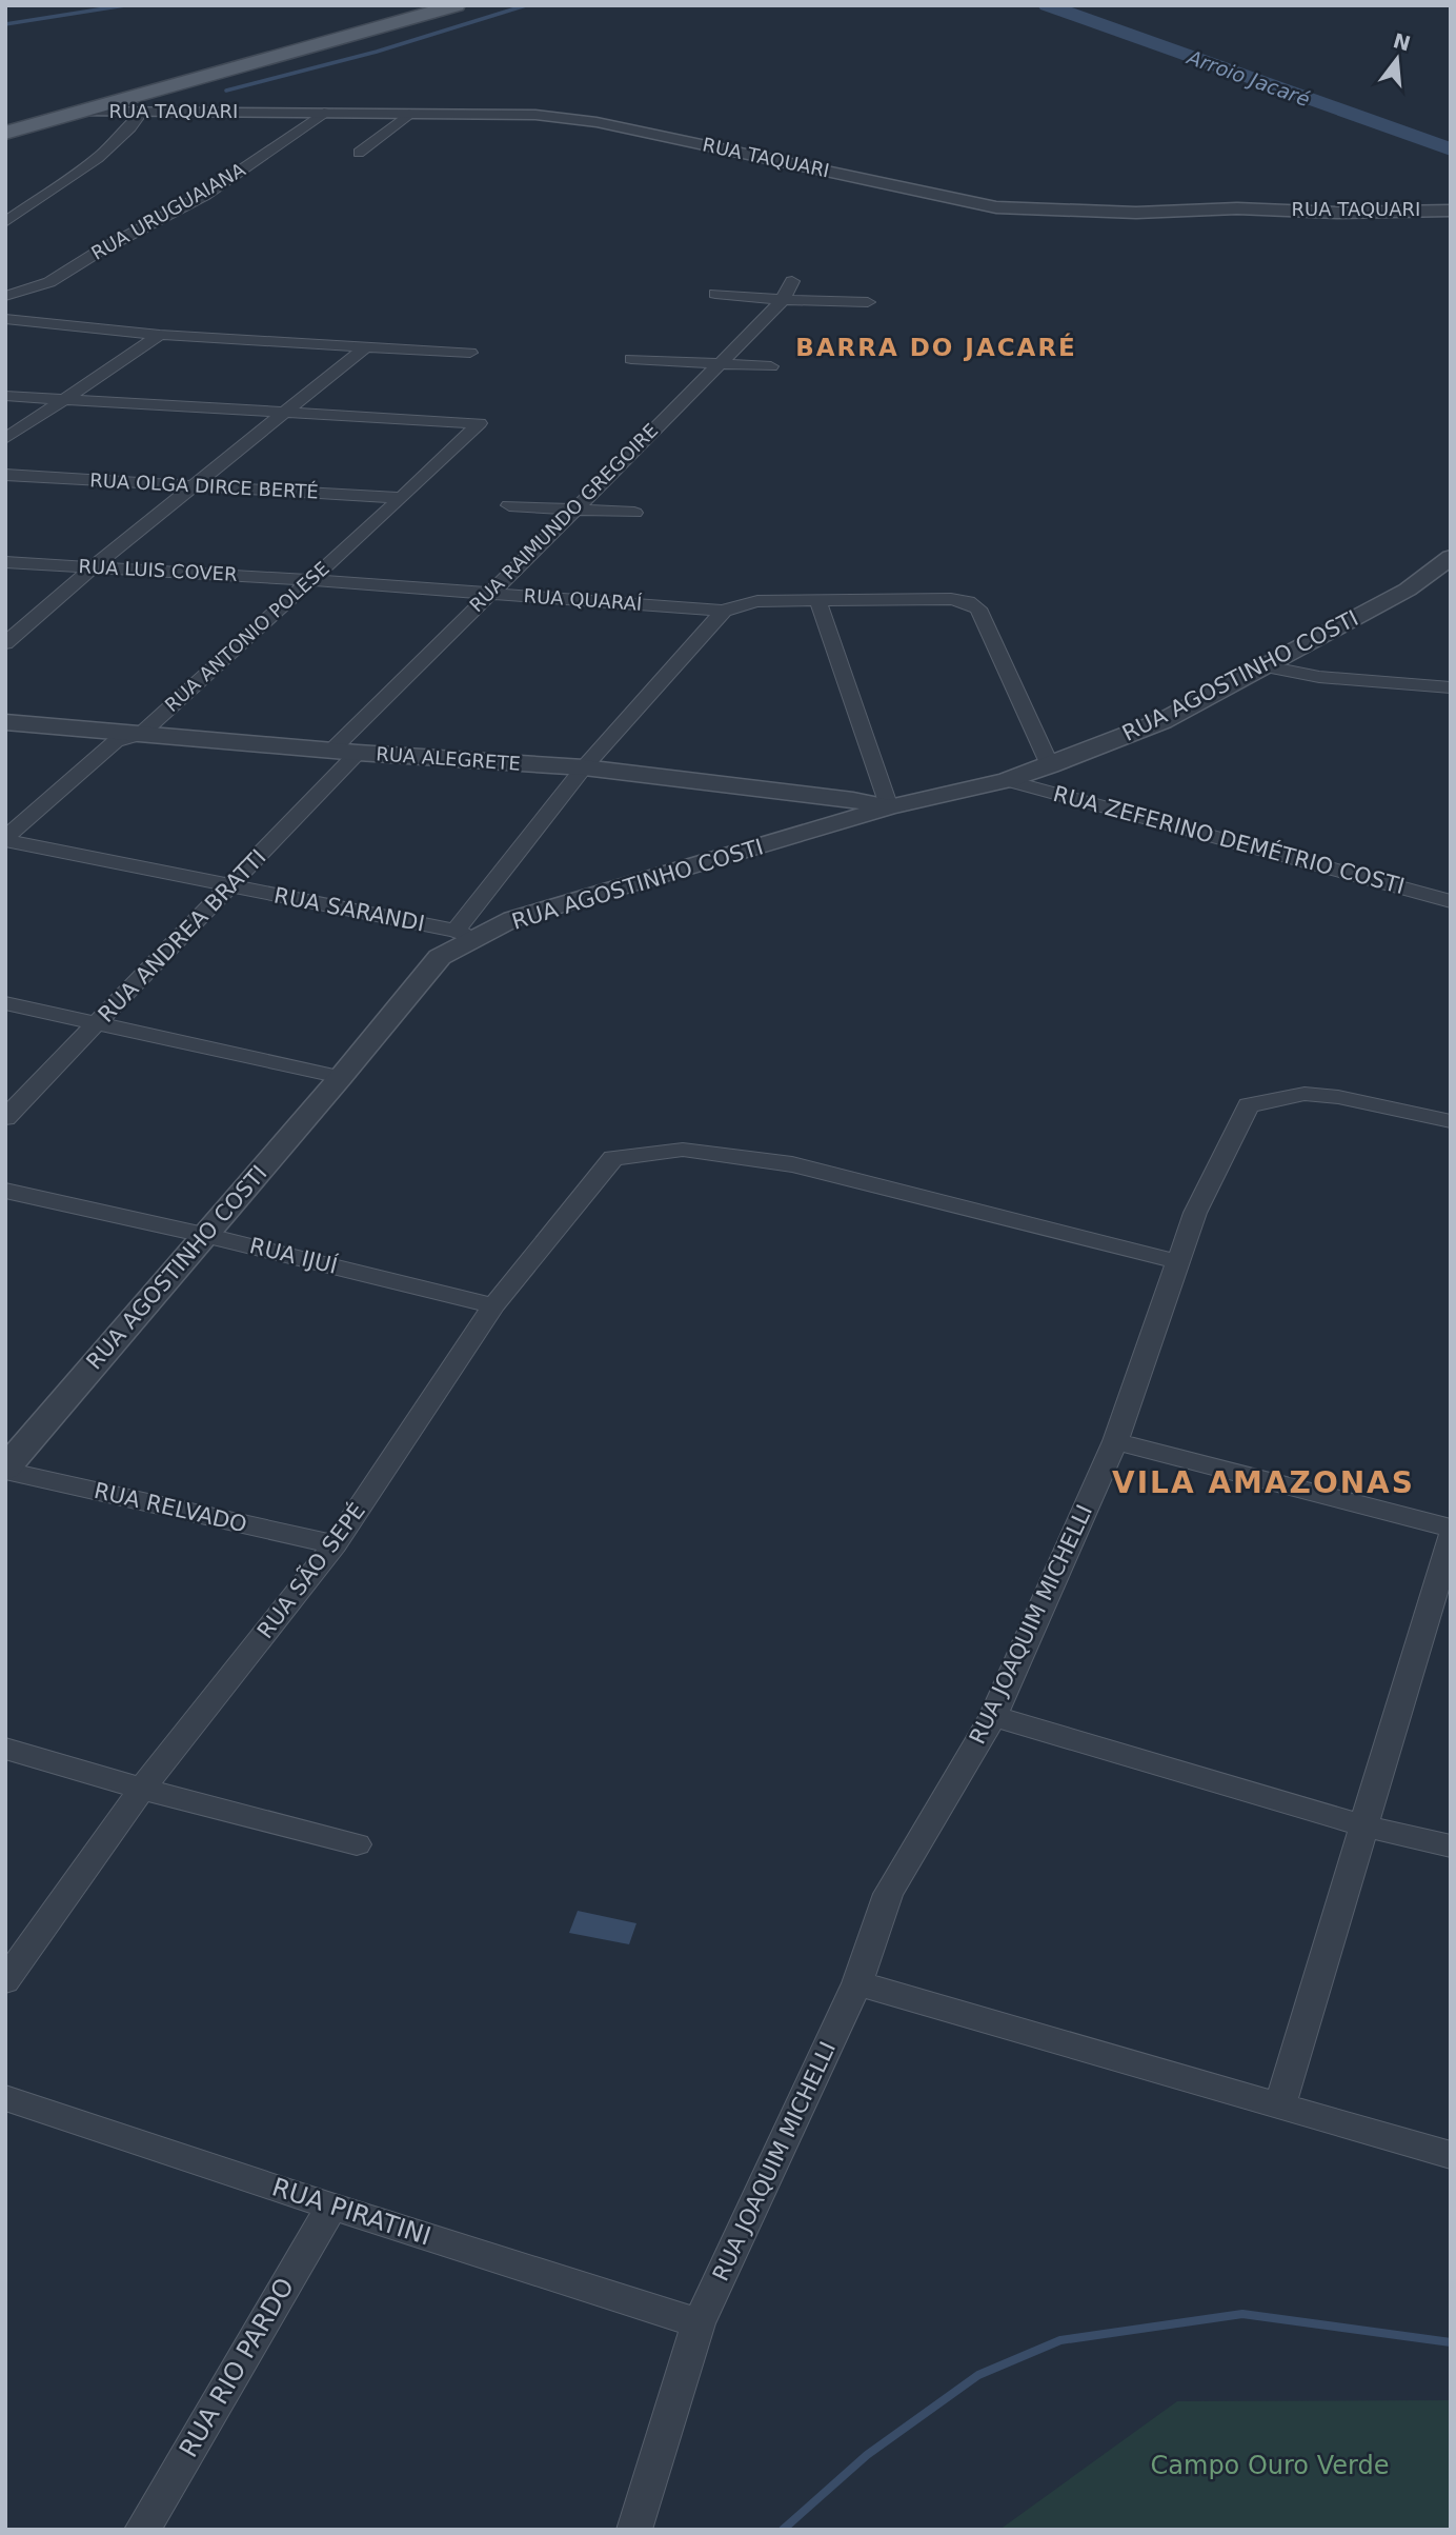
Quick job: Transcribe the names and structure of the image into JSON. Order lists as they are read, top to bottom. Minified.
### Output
{"streets":{"street":["RUA TAQUARI","RUA URUGUAIANA","RUA OLGA DIRCE BERTÉ","RUA RAIMUNDO GREGOIRE","RUA LUIS COVER","RUA QUARAÍ","RUA ANTONIO POLESE","RUA AGOSTINHO COSTI","RUA ALEGRETE","RUA ZEFERINO DEMÉTRIO COSTI","RUA SARANDI","RUA ANDREA BRATTI","RUA IJUÍ","RUA RELVADO","RUA SÃO SEPÉ","RUA JOAQUIM MICHELLI","RUA PIRATINI","RUA RIO PARDO"]},"crossings":[["RUA TAQUARI","RUA URUGUAIANA"],["RUA OLGA DIRCE BERTÉ","RUA ANTONIO POLESE"],["RUA RAIMUNDO GREGOIRE","RUA QUARAÍ"],["RUA RAIMUNDO GREGOIRE","RUA ALEGRETE"],["RUA LUIS COVER","RUA QUARAÍ"],["RUA LUIS COVER","RUA ANTONIO POLESE"],["RUA QUARAÍ","RUA ANTONIO POLESE"],["RUA ANTONIO POLESE","RUA ALEGRETE"],["RUA ANTONIO POLESE","RUA SARANDI"],["RUA AGOSTINHO COSTI","RUA ALEGRETE"],["RUA AGOSTINHO COSTI","RUA ZEFERINO DEMÉTRIO COSTI"],["RUA AGOSTINHO COSTI","RUA SARANDI"],["RUA AGOSTINHO COSTI","RUA IJUÍ"],["RUA AGOSTINHO COSTI","RUA RELVADO"],["RUA ALEGRETE","RUA ANDREA BRATTI"],["RUA SARANDI","RUA ANDREA BRATTI"],["RUA IJUÍ","RUA SÃO SEPÉ"],["RUA RELVADO","RUA SÃO SEPÉ"],["RUA SÃO SEPÉ","RUA JOAQUIM MICHELLI"],["RUA JOAQUIM MICHELLI","RUA PIRATINI"],["RUA PIRATINI","RUA RIO PARDO"]],"districts":["BARRA DO JACARÉ","VILA AMAZONAS"],"water":["Arroio Jacaré"],"parks":["Campo Ouro Verde"],"north":"top"}
